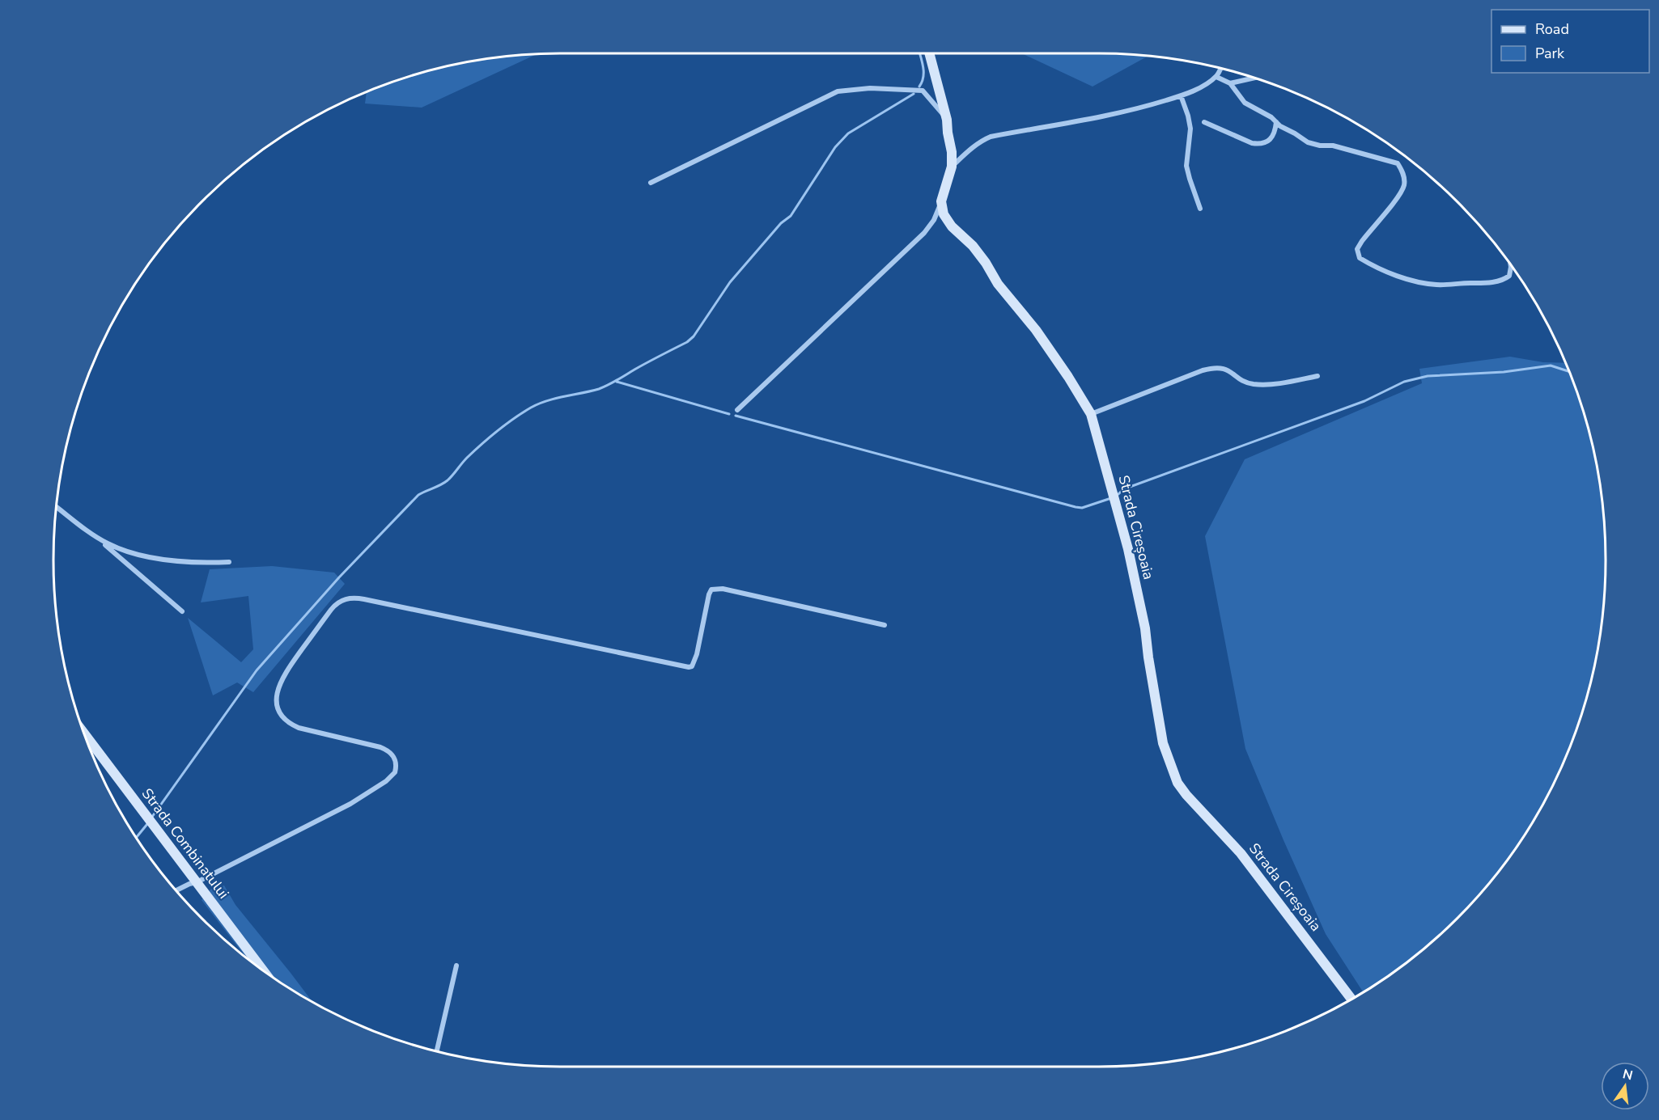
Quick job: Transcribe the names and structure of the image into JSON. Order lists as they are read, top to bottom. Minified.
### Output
{"streets":{"street":["Strada Cireșoaia","Strada Combinatului"]},"legend":["Road","Park"],"north":"top"}
